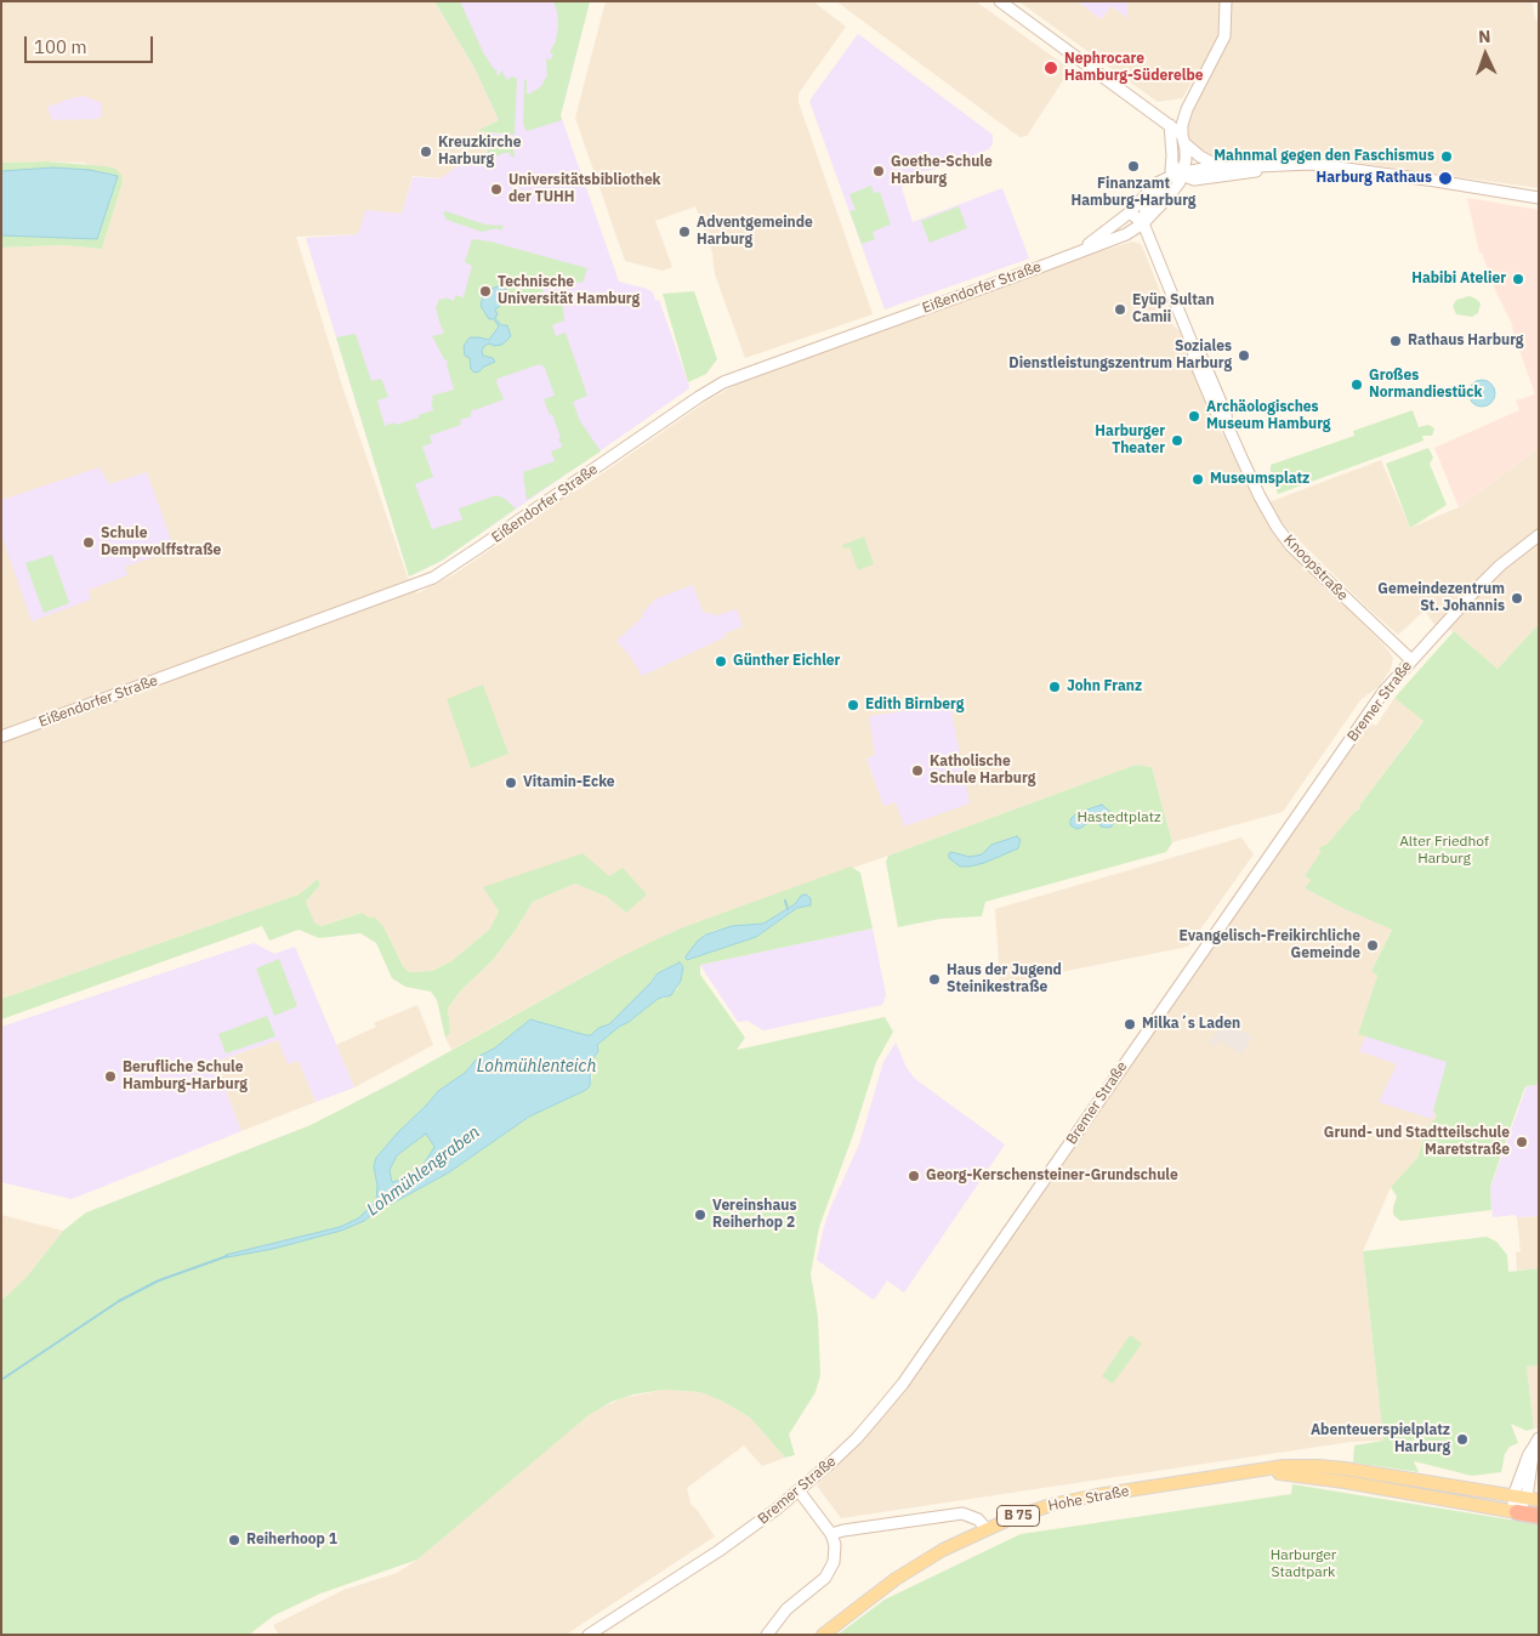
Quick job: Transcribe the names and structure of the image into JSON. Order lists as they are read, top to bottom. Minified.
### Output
{"streets":{"highway":["B 75"],"main road":["Eißendorfer Straße","Knoopstraße","Bremer Straße","Hohe Straße"]},"crossings":[["Eißendorfer Straße","Knoopstraße"],["Knoopstraße","Bremer Straße"],["Hohe Straße","B 75"]],"water":["Lohmühlenteich","Lohmühlengraben"],"parks":["Hastedtplatz","Alter Friedhof Harburg","Harburger Stadtpark"],"places":["Nephrocare Hamburg-Süderelbe","Kreuzkirche Harburg","Mahnmal gegen den Faschismus","Finanzamt Hamburg-Harburg","Goethe-Schule Harburg","Harburg Rathaus","Universitätsbibliothek der TUHH","Adventgemeinde Harburg","Habibi Atelier","Technische Universität Hamburg","Eyüp Sultan Camii","Rathaus Harburg","Soziales Dienstleistungszentrum Harburg","Großes Normandiestück","Archäologisches Museum Hamburg","Harburger Theater","Museumsplatz","Schule Dempwolffstraße","Gemeindezentrum St. Johannis","Günther Eichler","John Franz","Edith Birnberg","Katholische Schule Harburg","Vitamin-Ecke","Evangelisch-Freikirchliche Gemeinde","Haus der Jugend Steinikestraße","Milka´s Laden","Berufliche Schule Hamburg-Harburg","Grund‐ und Stadtteilschule Maretstraße","Georg-Kerschensteiner-Grundschule","Vereinshaus Reiherhop 2","Abenteuerspielplatz Harburg","Reiherhoop 1"],"scale_bar":"100 m","north":"top"}
